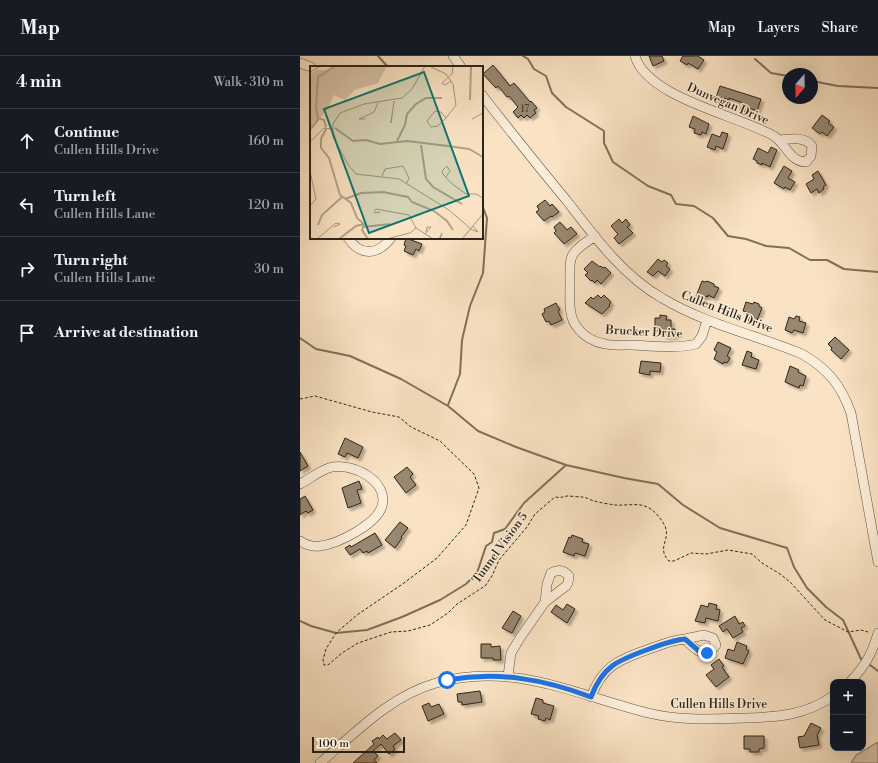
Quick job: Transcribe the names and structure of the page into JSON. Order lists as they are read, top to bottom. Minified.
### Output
{"streets":{"street":["Dunvegan Drive","Cullen Hills Drive","Brucker Drive"],"path":["Tunnel Vision 5"]},"crossings":[["Cullen Hills Drive","Brucker Drive"]],"house_numbers":["17"],"scale_bar":"100 m","north":"bottom","page":{"header":"Map","nav":["Map","Layers","Share"],"heading":["4 min","Walk · 310 m"],"list":[["Continue","Cullen Hills Drive","160 m"],["Turn left","Cullen Hills Lane","120 m"],["Turn right","Cullen Hills Lane","30 m"],"Arrive at destination"],"map_buttons":["+","−"],"scale":"100 m"}}
